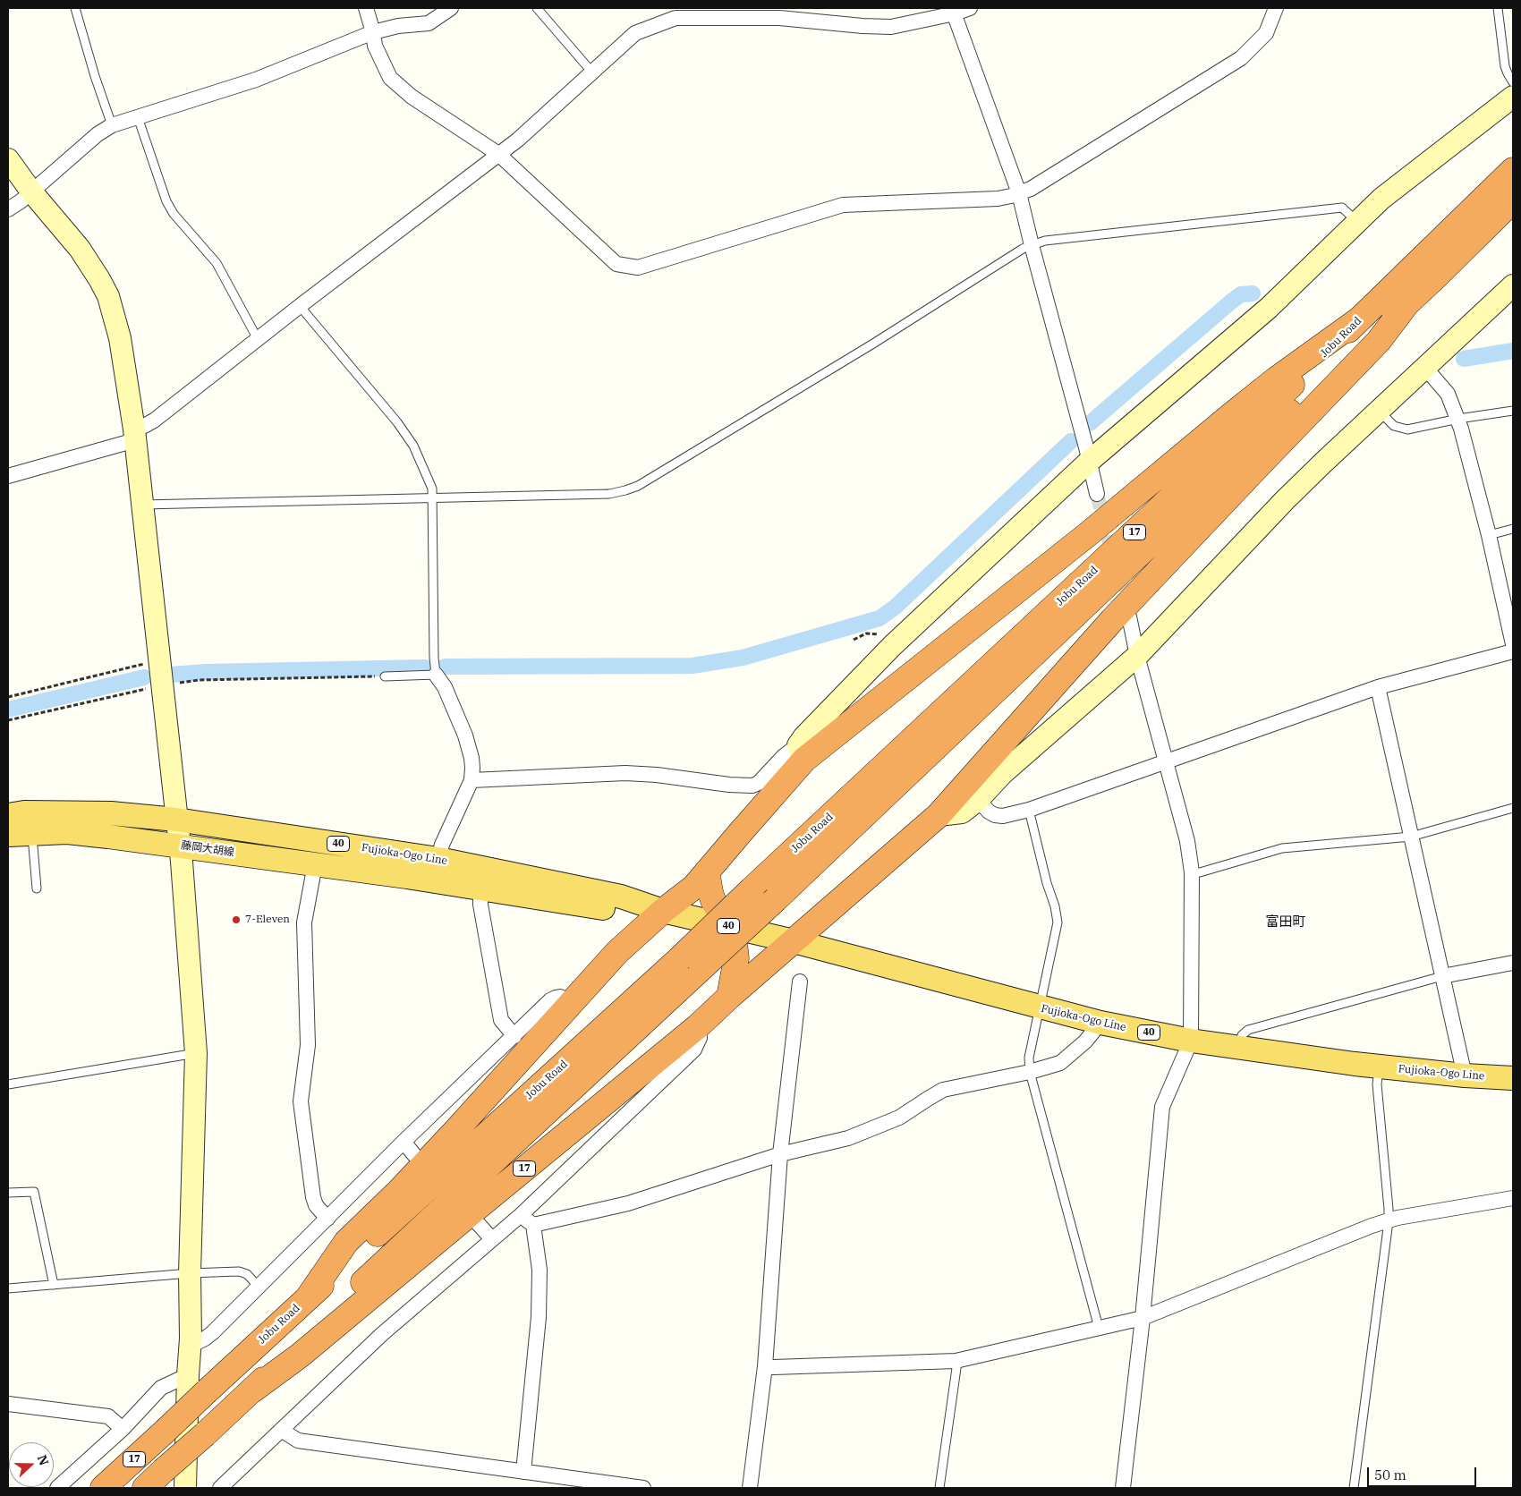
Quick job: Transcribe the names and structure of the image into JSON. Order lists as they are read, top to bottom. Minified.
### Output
{"streets":{"highway":["Jobu Road","17"],"main road":["40","藤岡大胡線","Fujioka-Ogo Line"]},"crossings":[["Jobu Road","17"],["17","Fujioka-Ogo Line"],["藤岡大胡線","Fujioka-Ogo Line"]],"districts":["富田町"],"places":["7-Eleven"],"scale_bar":"50 m","north":"right"}
